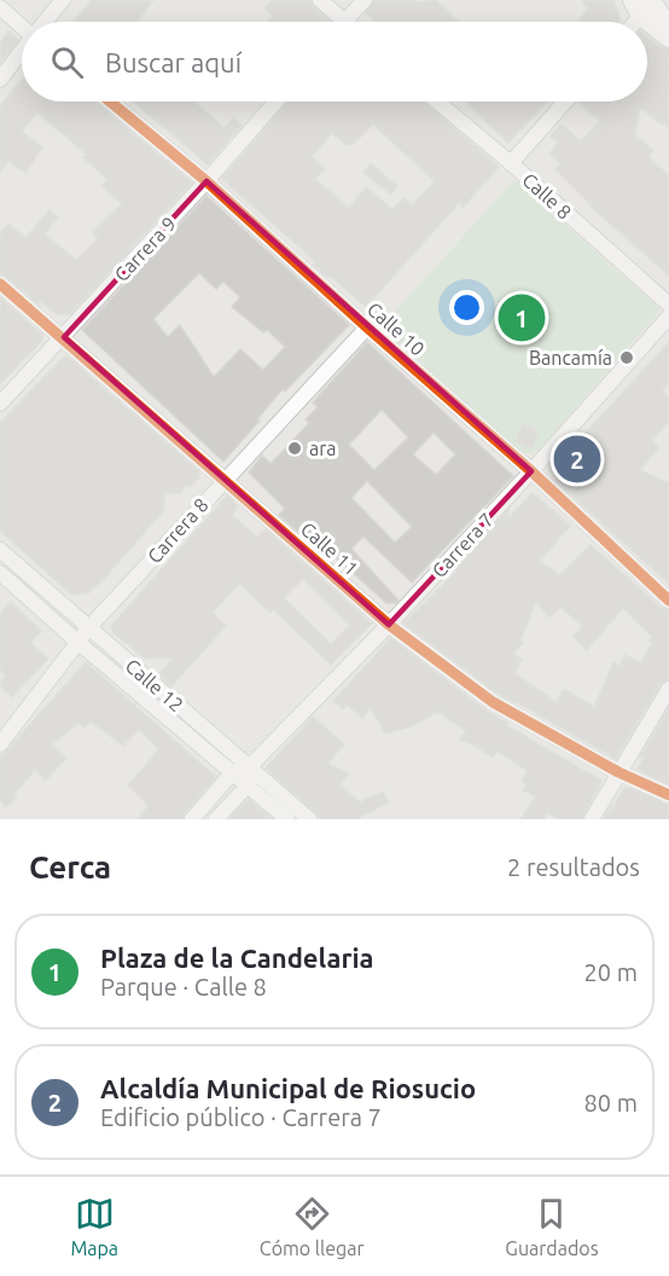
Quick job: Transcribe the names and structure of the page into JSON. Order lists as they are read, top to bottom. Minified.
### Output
{"streets":{"street":["Calle 8","Carrera 9","Calle 10","Carrera 8","Carrera 7","Calle 11","Calle 12"]},"crossings":[["Carrera 9","Calle 10"],["Carrera 9","Calle 11"],["Calle 10","Carrera 8"],["Calle 10","Carrera 7"],["Carrera 8","Calle 11"],["Carrera 8","Calle 12"],["Carrera 7","Calle 11"],["Carrera 7","Calle 12"]],"places":["Bancamía","ara"],"page":{"search":"Buscar aquí","pins":["1","2"],"heading":["Cerca","2 resultados"],"list":[{"mark":"1","name":"Plaza de la Candelaria","note":"Parque · Calle 8","value":"20 m"},{"mark":"2","name":"Alcaldía Municipal de Riosucio","note":"Edificio público · Carrera 7","value":"80 m"}],"nav":["Mapa","Cómo llegar","Guardados"]}}
